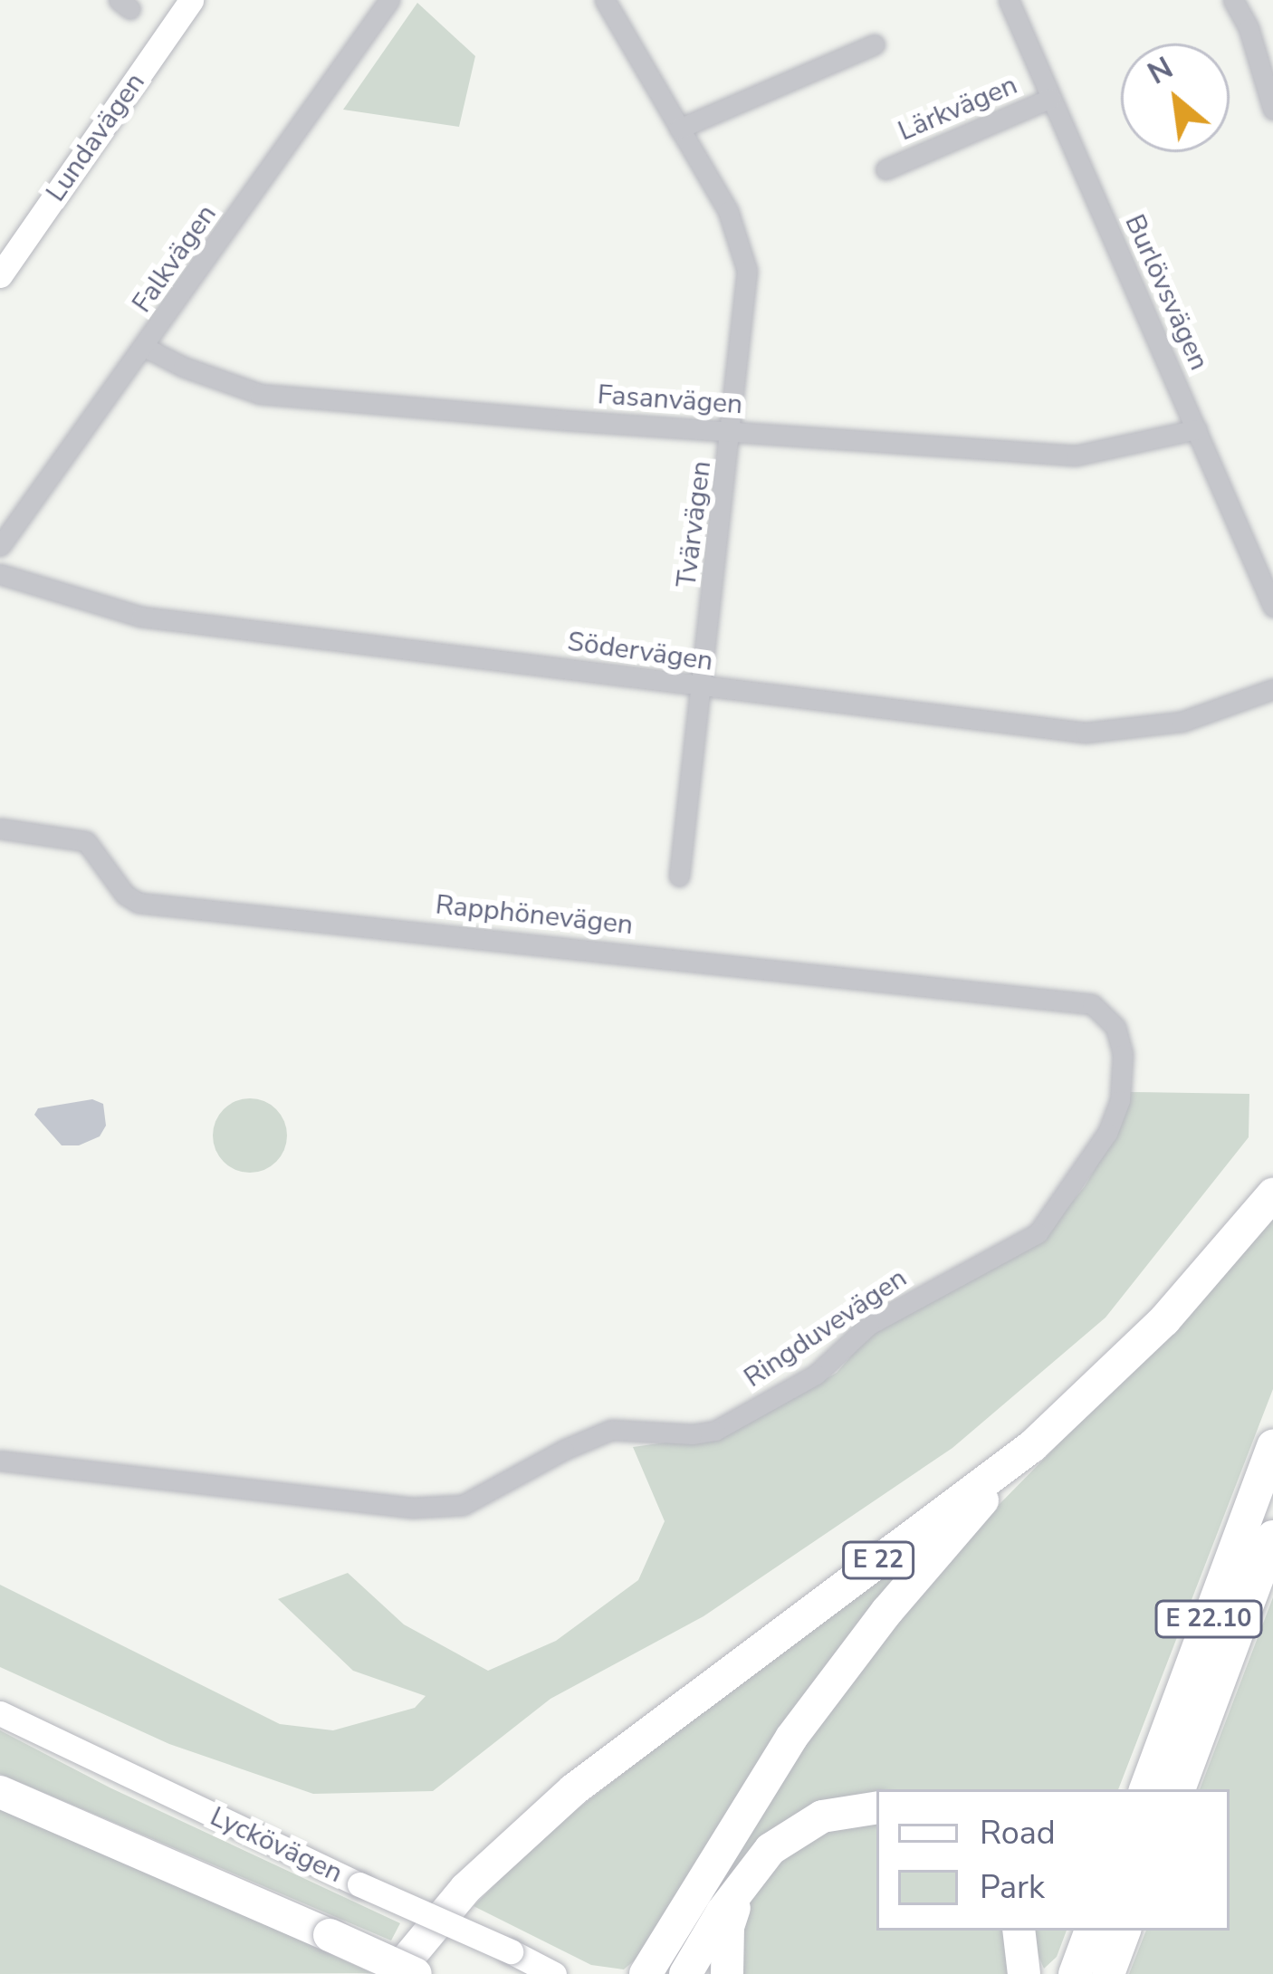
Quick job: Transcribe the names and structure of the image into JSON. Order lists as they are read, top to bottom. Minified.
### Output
{"streets":{"highway":["E 22","E 22.10"],"main road":["Lundavägen","Lyckövägen"],"street":["Lärkvägen","Falkvägen","Burlövsvägen","Fasanvägen","Tvärvägen","Södervägen","Rapphönevägen","Ringduvevägen"]},"crossings":[["Lärkvägen","Burlövsvägen"],["Falkvägen","Fasanvägen"],["Burlövsvägen","Fasanvägen"],["Fasanvägen","Tvärvägen"],["Tvärvägen","Södervägen"],["Rapphönevägen","Ringduvevägen"]],"legend":["Road","Park"],"north":"top left"}
